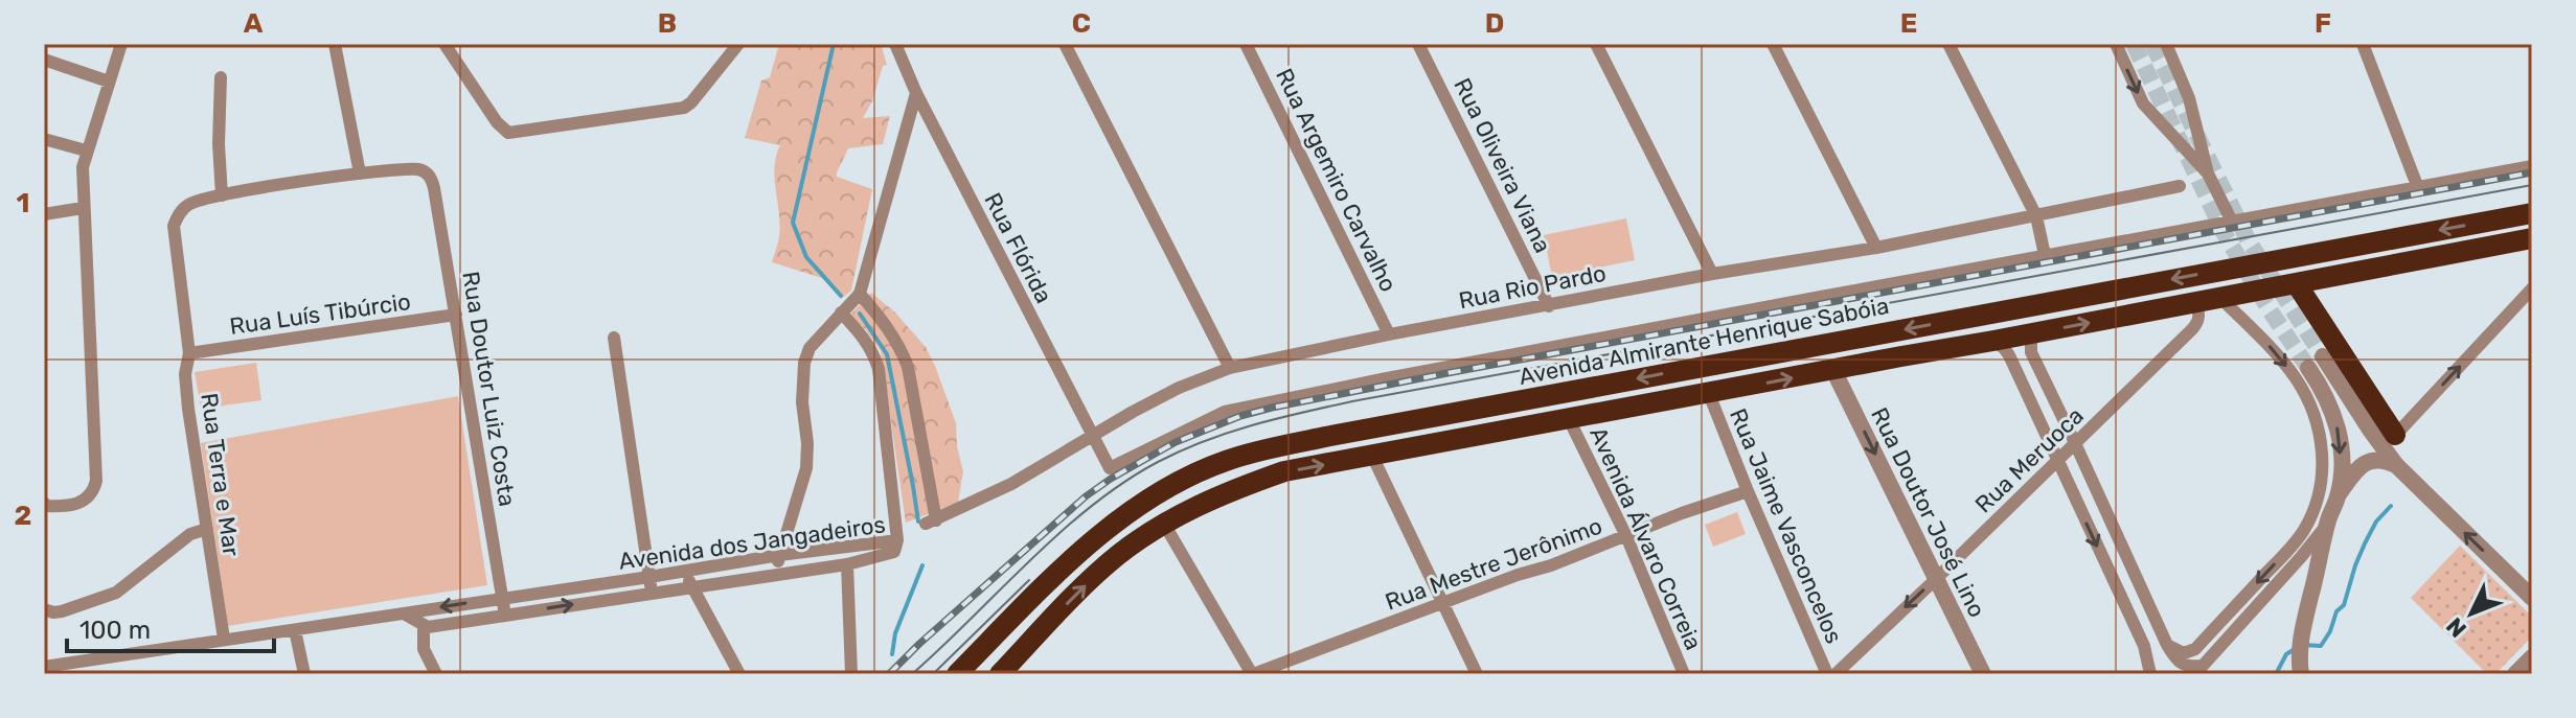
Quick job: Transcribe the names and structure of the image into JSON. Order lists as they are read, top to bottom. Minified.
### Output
{"streets":{"highway":["Avenida Almirante Henrique Sabóia"],"street":["Rua Oliveira Viana","Rua Argemiro Carvalho","Rua Flórida","Rua Rio Pardo","Rua Luís Tibúrcio","Rua Doutor Luiz Costa","Rua Meruoca","Rua Terra e Mar","Rua Doutor José Lino","Rua Jaime Vasconcelos","Avenida Álvaro Correia","Avenida dos Jangadeiros","Rua Mestre Jerônimo"]},"crossings":[["Rua Oliveira Viana","Rua Rio Pardo"],["Rua Argemiro Carvalho","Rua Rio Pardo"],["Rua Flórida","Rua Rio Pardo"],["Rua Flórida","Avenida Almirante Henrique Sabóia"],["Rua Luís Tibúrcio","Rua Doutor Luiz Costa"],["Rua Luís Tibúrcio","Rua Terra e Mar"],["Rua Doutor Luiz Costa","Avenida dos Jangadeiros"],["Rua Meruoca","Rua Doutor José Lino"],["Rua Terra e Mar","Avenida dos Jangadeiros"],["Rua Jaime Vasconcelos","Rua Mestre Jerônimo"],["Avenida Álvaro Correia","Rua Mestre Jerônimo"]],"one_way":["Rua Doutor José Lino"],"scale_bar":"100 m","north":"bottom left","grid":{"columns":["A","B","C","D","E","F"],"rows":["1","2"]}}
